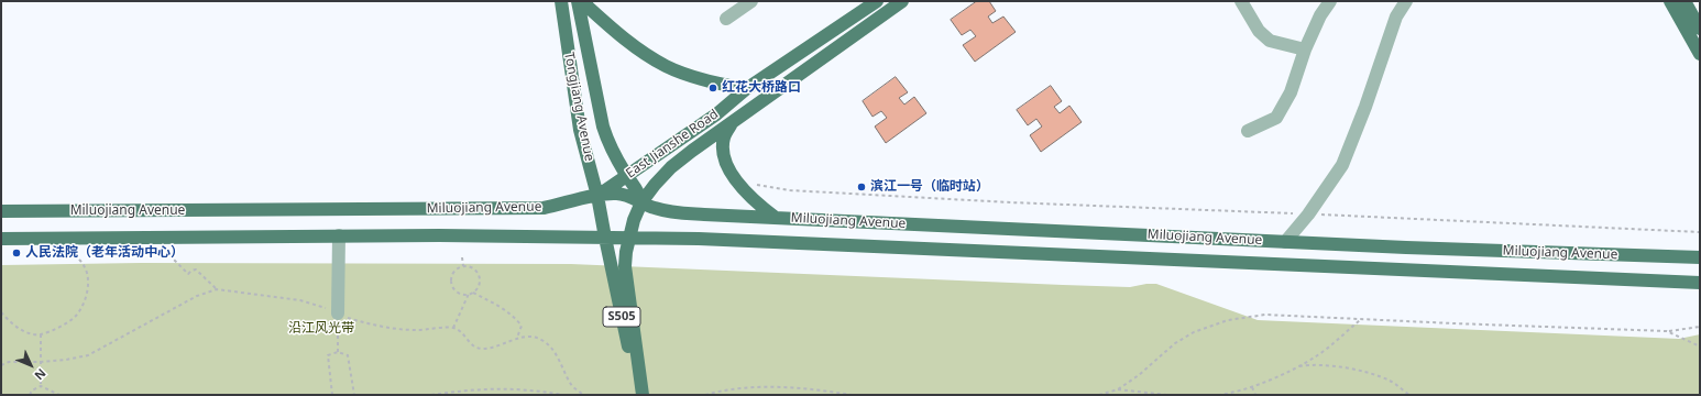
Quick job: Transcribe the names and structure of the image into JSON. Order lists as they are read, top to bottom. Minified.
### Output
{"streets":{"main road":["Tongjiang Avenue","East Jianshe Road","Miluojiang Avenue","S505"]},"crossings":[["Tongjiang Avenue","East Jianshe Road"],["Tongjiang Avenue","Miluojiang Avenue"],["Tongjiang Avenue","S505"],["East Jianshe Road","Miluojiang Avenue"],["East Jianshe Road","S505"],["Miluojiang Avenue","S505"]],"parks":["沿江风光带"],"places":["红花大桥路口","滨江一号（临时站）","人民法院（老年活动中心）"],"north":"bottom right"}
